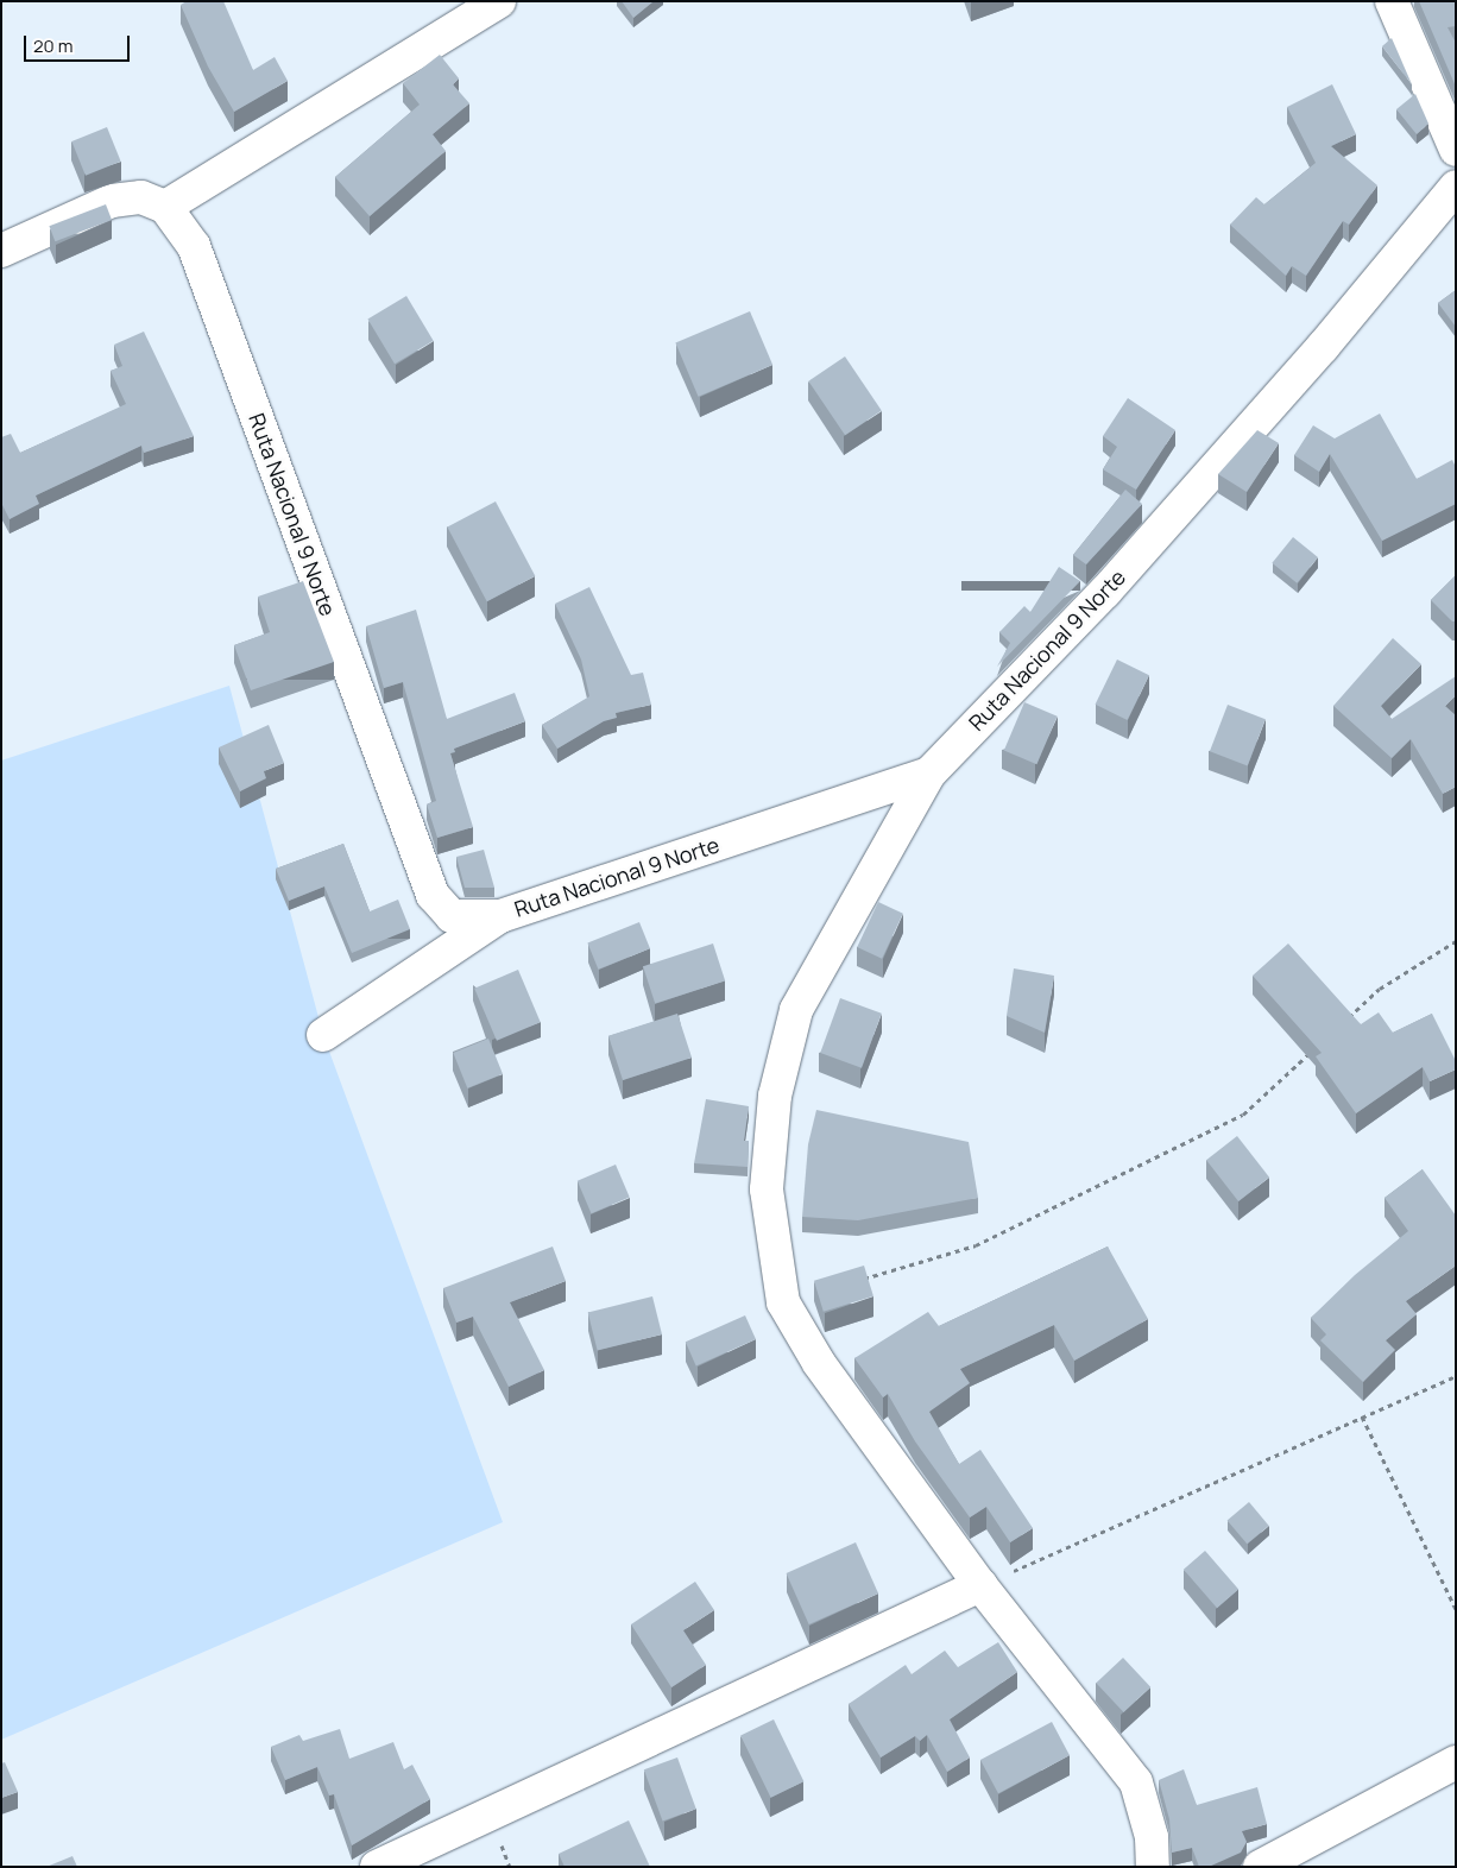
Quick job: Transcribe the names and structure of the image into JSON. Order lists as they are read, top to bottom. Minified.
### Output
{"streets":{"street":["Ruta Nacional 9 Norte"]},"scale_bar":"20 m"}
